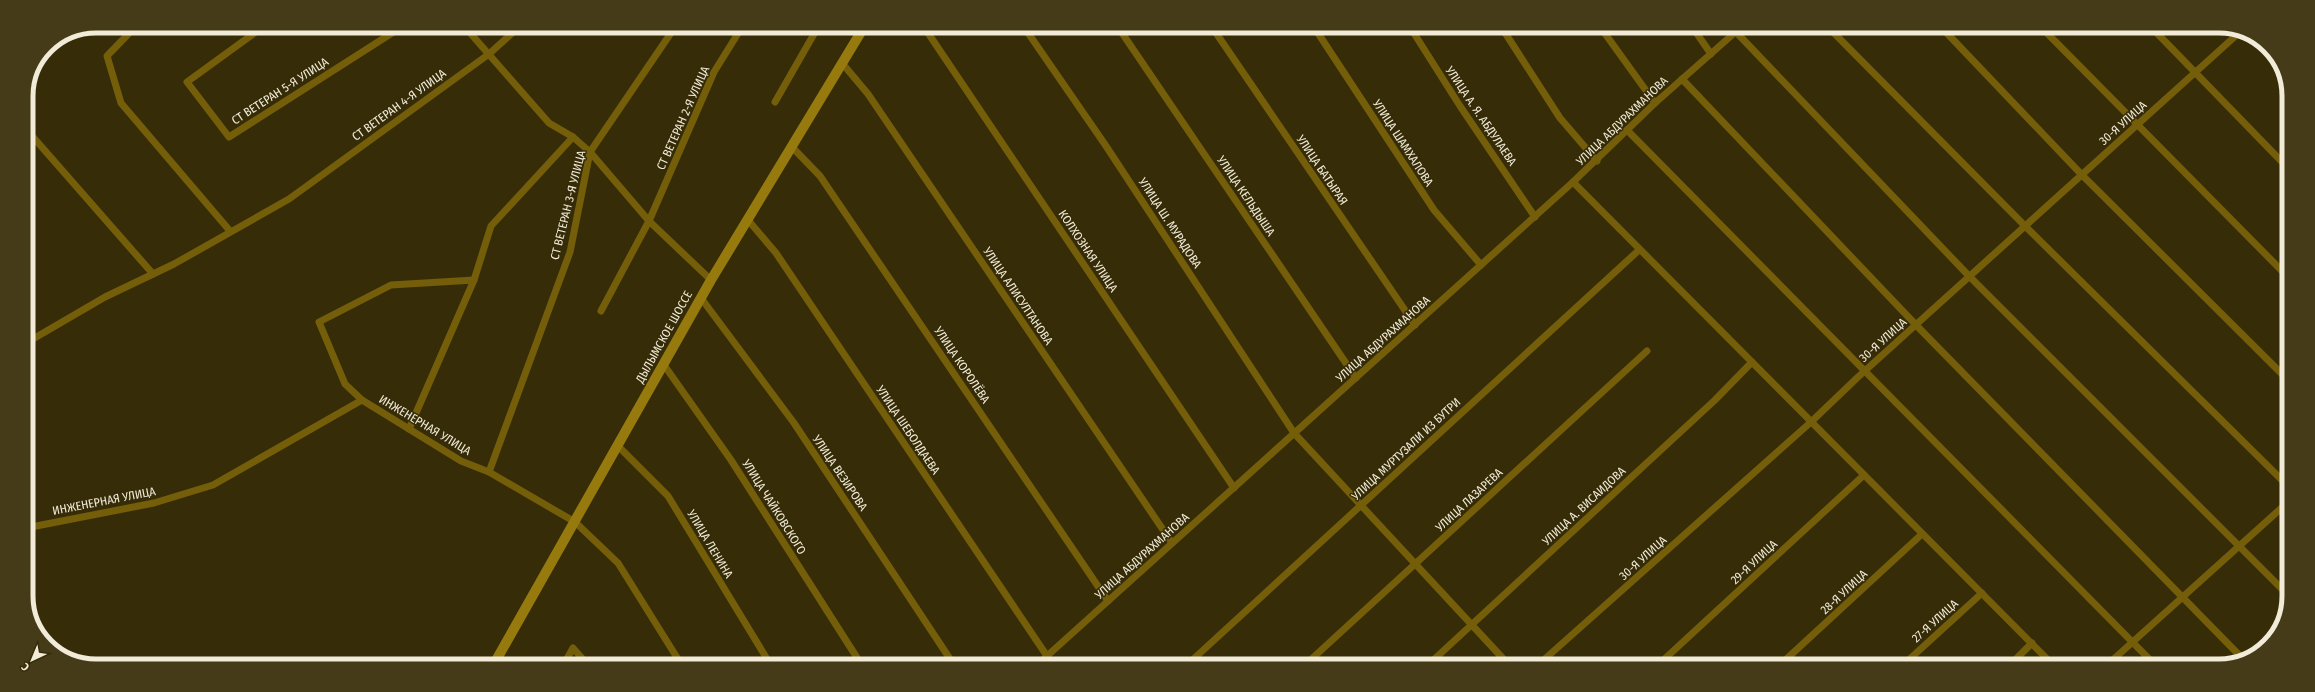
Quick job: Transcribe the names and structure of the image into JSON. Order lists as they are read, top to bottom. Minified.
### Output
{"streets":{"main road":["ДЫЛЫМСКОЕ ШОССЕ"],"street":["СТ ВЕТЕРАН 5-Я УЛИЦА","СТ ВЕТЕРАН 4-Я УЛИЦА","УЛИЦА А. Я. АБДУЛАЕВА","СТ ВЕТЕРАН 2-Я УЛИЦА","УЛИЦА АБДУРАХМАНОВА","30-Я УЛИЦА","УЛИЦА ШАМХАЛОВА","УЛИЦА БАТЫРАЯ","УЛИЦА КЕЛЬДЫША","СТ ВЕТЕРАН 3-Я УЛИЦА","УЛИЦА Ш. МУРАДОВА","КОЛХОЗНАЯ УЛИЦА","УЛИЦА АЛИСУЛТАНОВА","УЛИЦА КОРОЛЁВА","ИНЖЕНЕРНАЯ УЛИЦА","УЛИЦА ШЕБОЛДАЕВА","УЛИЦА МУРТУЗАЛИ ИЗ БУТРИ","УЛИЦА ВЕЗИРОВА","УЛИЦА ЛАЗАРЕВА","УЛИЦА А. ВИСАИДОВА","УЛИЦА ЧАЙКОВСКОГО","УЛИЦА ЛЕНИНА","29-Я УЛИЦА","28-Я УЛИЦА","27-Я УЛИЦА"]},"crossings":[["УЛИЦА А. Я. АБДУЛАЕВА","УЛИЦА АБДУРАХМАНОВА"],["УЛИЦА АБДУРАХМАНОВА","УЛИЦА ШАМХАЛОВА"],["УЛИЦА АБДУРАХМАНОВА","УЛИЦА БАТЫРАЯ"],["УЛИЦА АБДУРАХМАНОВА","УЛИЦА КЕЛЬДЫША"],["УЛИЦА АБДУРАХМАНОВА","УЛИЦА Ш. МУРАДОВА"],["УЛИЦА АБДУРАХМАНОВА","КОЛХОЗНАЯ УЛИЦА"],["УЛИЦА АБДУРАХМАНОВА","УЛИЦА АЛИСУЛТАНОВА"],["УЛИЦА АБДУРАХМАНОВА","УЛИЦА КОРОЛЁВА"],["УЛИЦА АБДУРАХМАНОВА","УЛИЦА ШЕБОЛДАЕВА"],["СТ ВЕТЕРАН 3-Я УЛИЦА","ИНЖЕНЕРНАЯ УЛИЦА"],["УЛИЦА Ш. МУРАДОВА","УЛИЦА МУРТУЗАЛИ ИЗ БУТРИ"],["УЛИЦА Ш. МУРАДОВА","УЛИЦА ЛАЗАРЕВА"],["УЛИЦА Ш. МУРАДОВА","УЛИЦА А. ВИСАИДОВА"],["УЛИЦА АЛИСУЛТАНОВА","ДЫЛЫМСКОЕ ШОССЕ"],["ДЫЛЫМСКОЕ ШОССЕ","УЛИЦА КОРОЛЁВА"],["ДЫЛЫМСКОЕ ШОССЕ","ИНЖЕНЕРНАЯ УЛИЦА"],["ДЫЛЫМСКОЕ ШОССЕ","УЛИЦА ШЕБОЛДАЕВА"],["ДЫЛЫМСКОЕ ШОССЕ","УЛИЦА ВЕЗИРОВА"],["ДЫЛЫМСКОЕ ШОССЕ","УЛИЦА ЧАЙКОВСКОГО"],["ДЫЛЫМСКОЕ ШОССЕ","УЛИЦА ЛЕНИНА"]],"north":"bottom left"}
